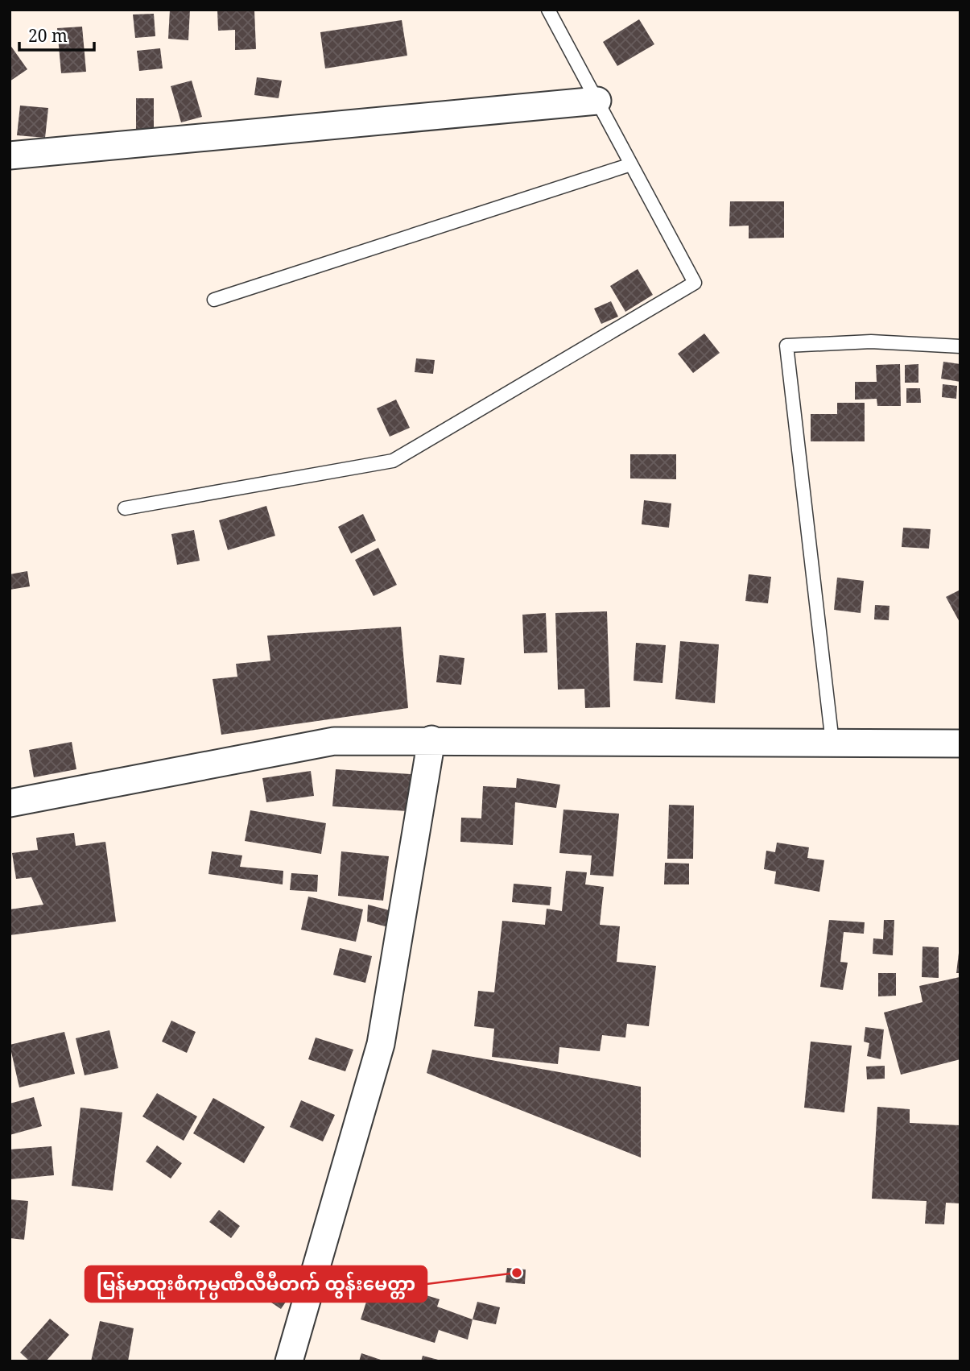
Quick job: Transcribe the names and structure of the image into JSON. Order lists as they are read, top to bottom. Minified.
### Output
{"places":["မြန်မာထူးစံကုမ္ပဏီလီမီတက် ထွန်းမေတ္တာ"],"scale_bar":"20 m"}
